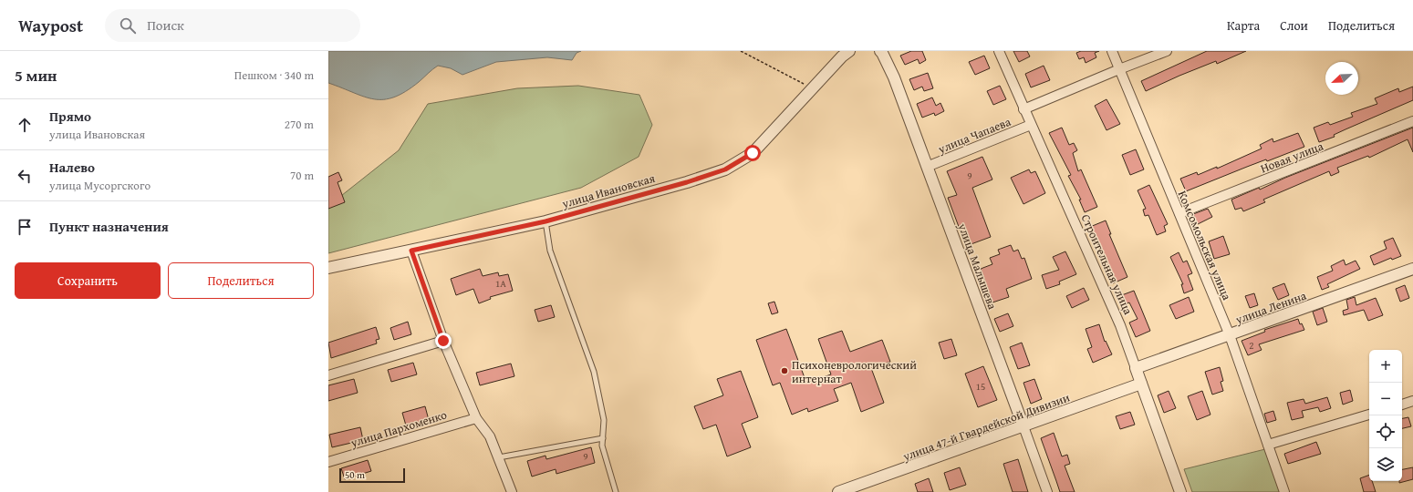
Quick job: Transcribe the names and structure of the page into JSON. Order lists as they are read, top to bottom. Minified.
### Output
{"streets":{"street":["улица Чапаева","Новая улица","улица Ивановская","Комсомольская улица","Строительная улица","улица Малышева","улица Ленина","улица 47-й Гвардейской Дивизии","улица Пархоменко"]},"crossings":[["улица Чапаева","Комсомольская улица"],["улица Чапаева","Строительная улица"],["улица Чапаева","улица Малышева"],["Новая улица","Комсомольская улица"],["Комсомольская улица","улица Ленина"],["Строительная улица","улица Ленина"],["Строительная улица","улица 47-й Гвардейской Дивизии"],["улица Малышева","улица 47-й Гвардейской Дивизии"]],"places":["Психоневрологический интернат"],"house_numbers":["9","1А","2","15","9"],"scale_bar":"50 m","north":"bottom left","page":{"header":"Waypost","search":"Поиск","nav":["Карта","Слои","Поделиться"],"heading":["5 мин","Пешком · 340 m"],"list":[["Прямо","улица Ивановская","270 m"],["Налево","улица Мусоргского","70 m"],"Пункт назначения"],"buttons":["Сохранить","Поделиться"],"map_buttons":["+","−"],"scale":"50 m"}}
